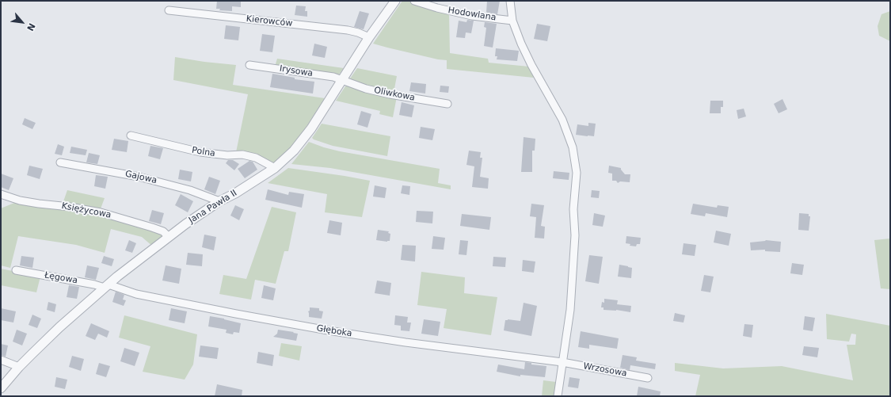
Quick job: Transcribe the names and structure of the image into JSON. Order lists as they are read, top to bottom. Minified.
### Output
{"streets":{"street":["Hodowlana","Kierowców","Irysowa","Oliwkowa","Polna","Gajowa","Jana Pawła II","Księżycowa","Łęgowa","Głęboka","Wrzosowa"]},"crossings":[["Kierowców","Jana Pawła II"],["Irysowa","Oliwkowa"],["Irysowa","Jana Pawła II"],["Oliwkowa","Jana Pawła II"],["Polna","Jana Pawła II"],["Gajowa","Jana Pawła II"],["Jana Pawła II","Księżycowa"],["Jana Pawła II","Łęgowa"],["Jana Pawła II","Głęboka"],["Łęgowa","Głęboka"],["Głęboka","Wrzosowa"]],"north":"bottom right"}
